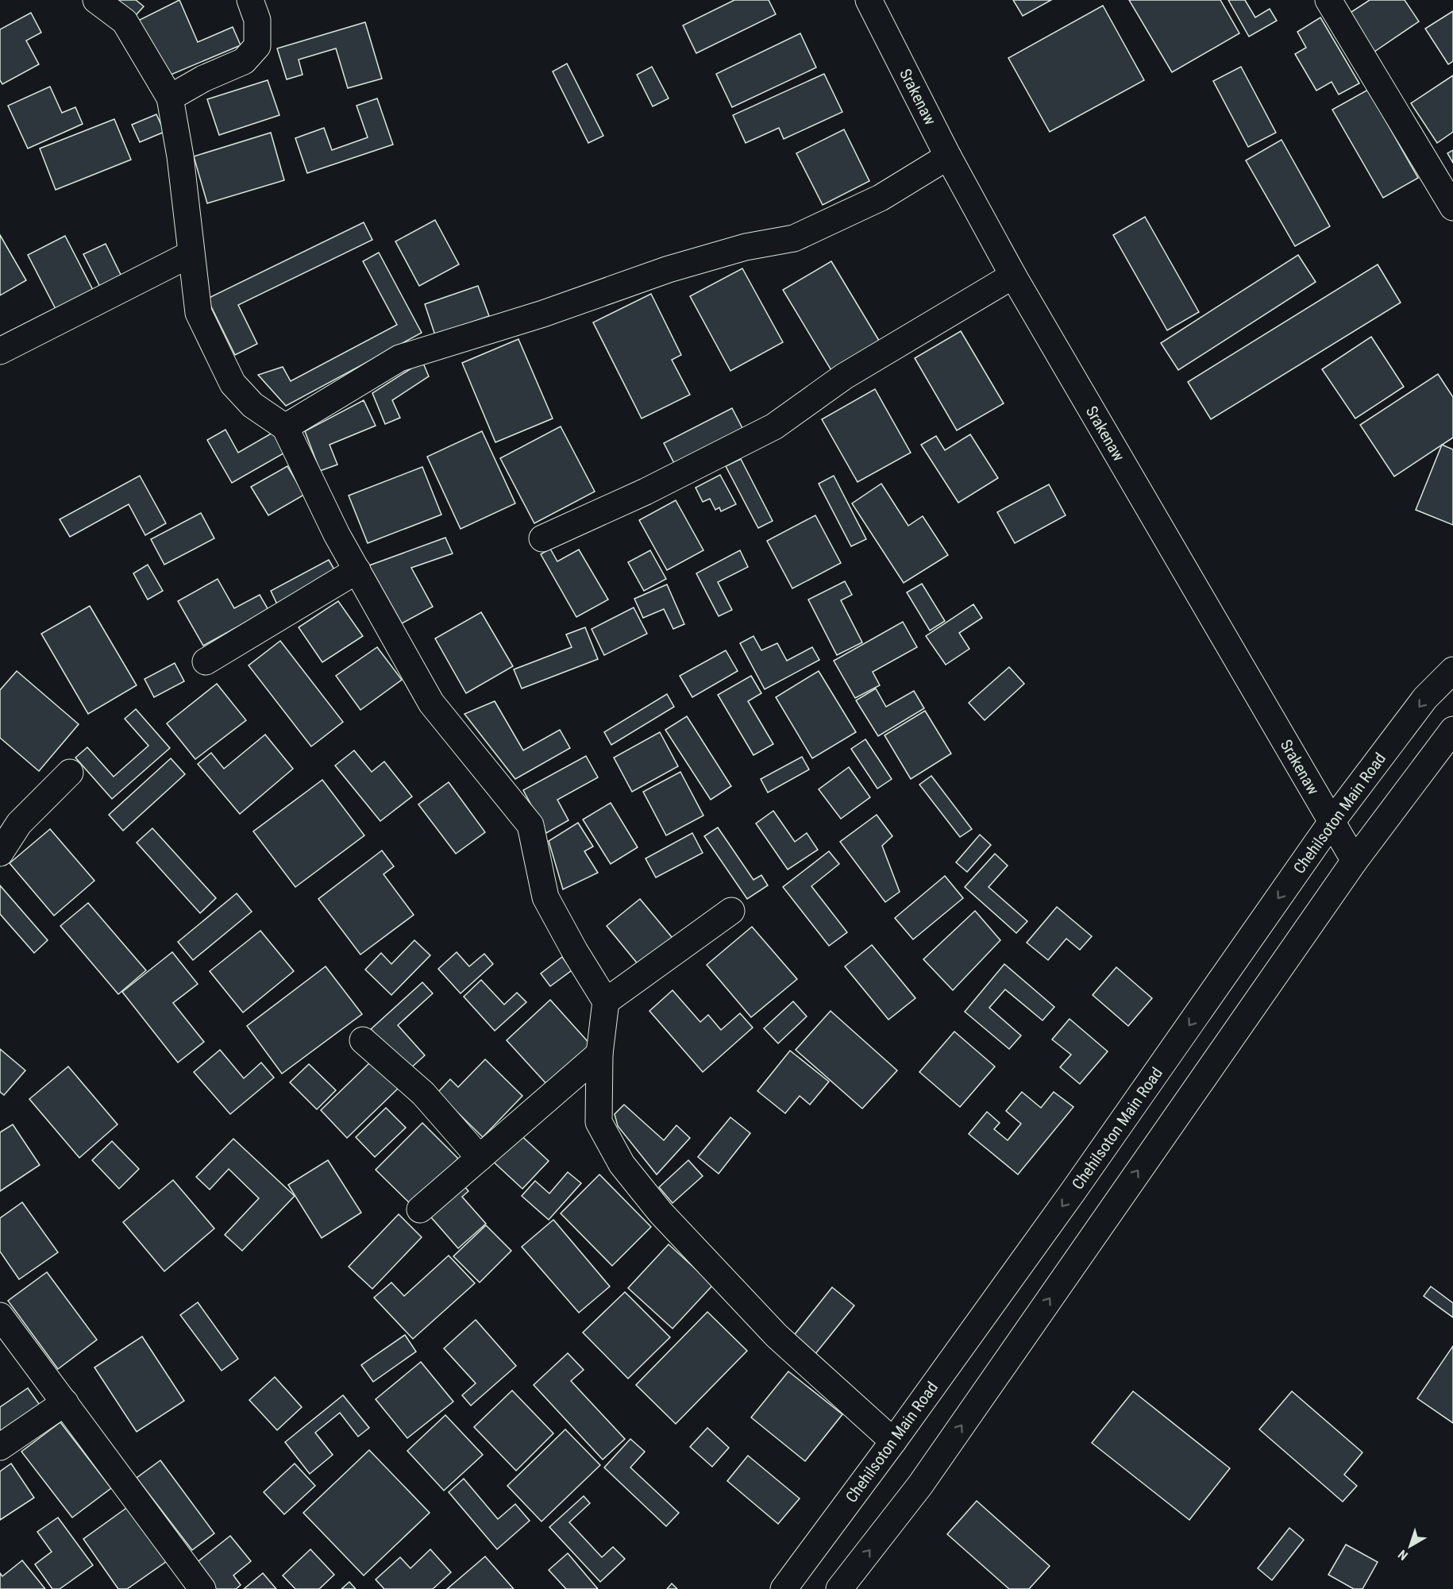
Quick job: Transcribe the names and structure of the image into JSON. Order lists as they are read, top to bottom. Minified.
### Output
{"streets":{"street":["Srakenaw","Chehilsoton Main Road"]},"crossings":[["Srakenaw","Chehilsoton Main Road"]],"north":"bottom left"}
